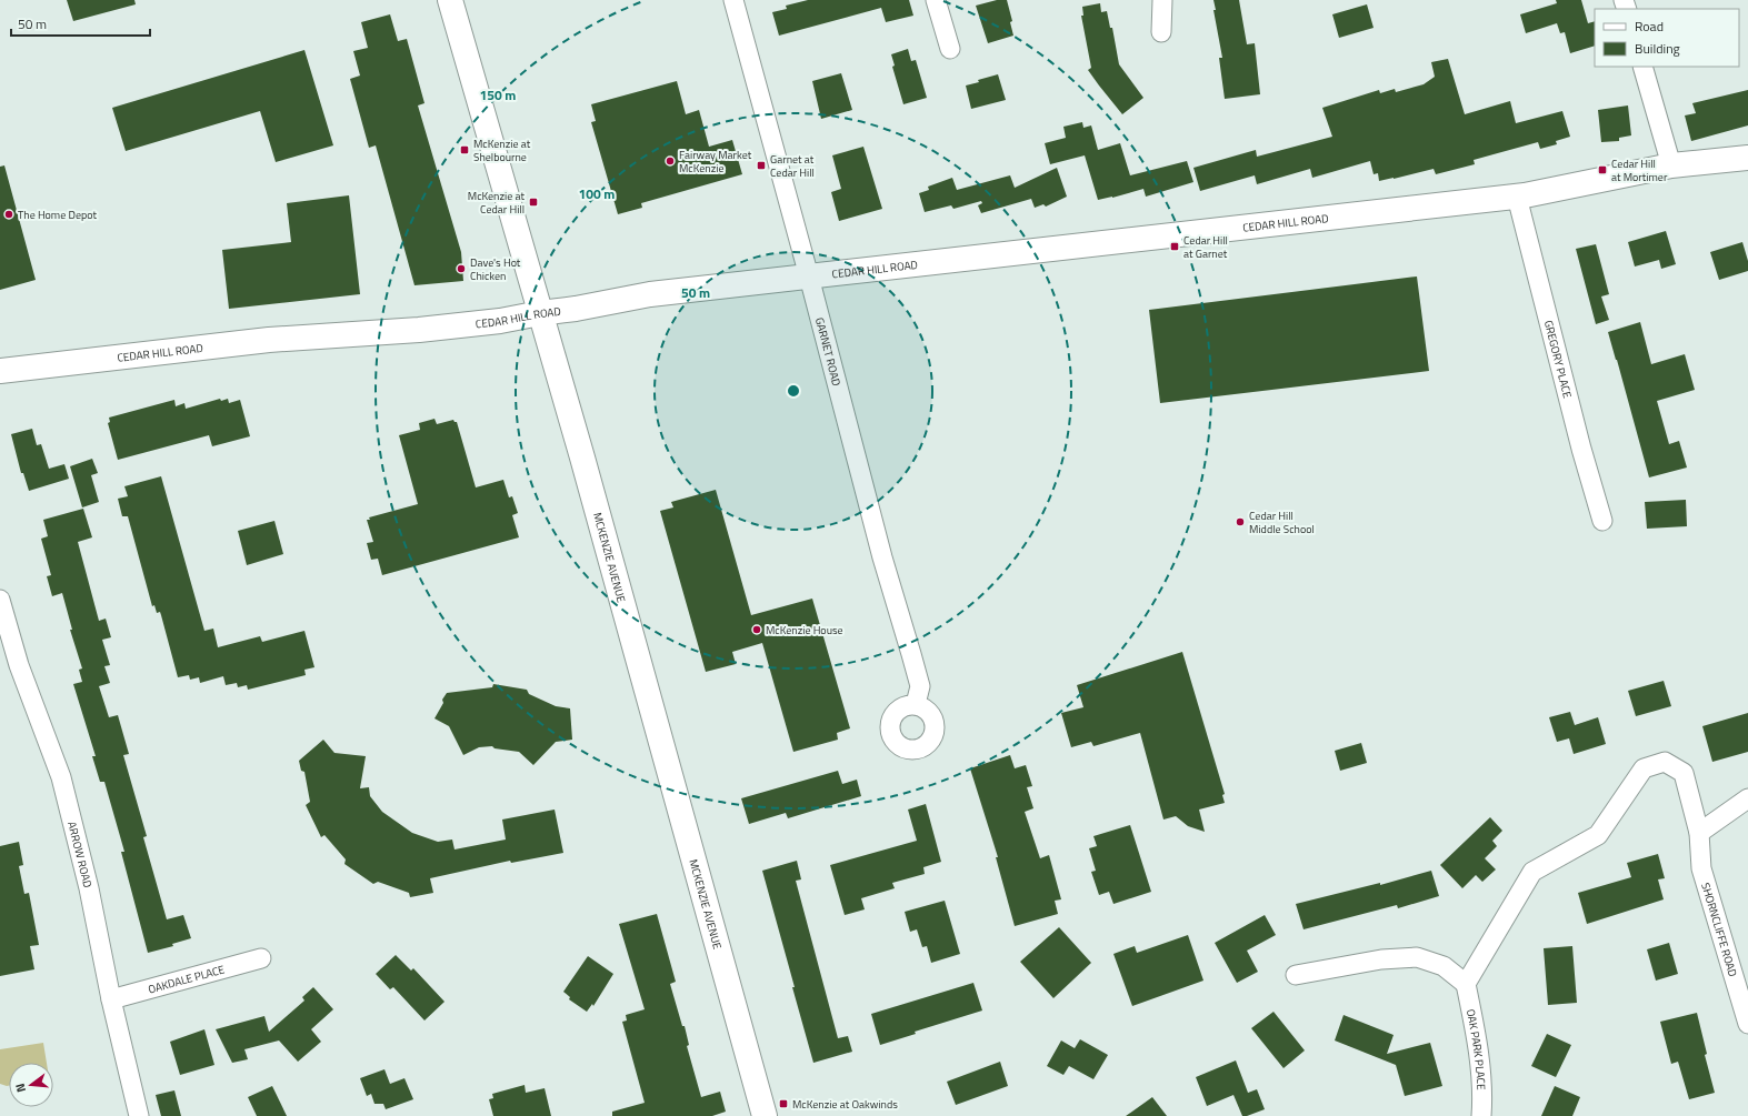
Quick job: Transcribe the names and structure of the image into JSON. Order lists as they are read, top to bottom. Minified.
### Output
{"streets":{"street":["CEDAR HILL ROAD","GARNET ROAD","GREGORY PLACE","MCKENZIE AVENUE","ARROW ROAD","SHORNCLIFFE ROAD","OAKDALE PLACE","OAK PARK PLACE"]},"crossings":[["CEDAR HILL ROAD","GARNET ROAD"],["CEDAR HILL ROAD","GREGORY PLACE"],["CEDAR HILL ROAD","MCKENZIE AVENUE"],["ARROW ROAD","OAKDALE PLACE"],["SHORNCLIFFE ROAD","OAK PARK PLACE"]],"places":{"transit":["McKenzie at Shelbourne","Garnet at Cedar Hill","Cedar Hill at Mortimer","McKenzie at Cedar Hill","Cedar Hill at Garnet","McKenzie at Oakwinds"],"other":["Fairway Market McKenzie","The Home Depot","Dave's Hot Chicken","Cedar Hill Middle School","McKenzie House"]},"legend":["Road","Building"],"scale_bar":"50 m","north":"left","rings":["150 m","100 m","50 m"]}
